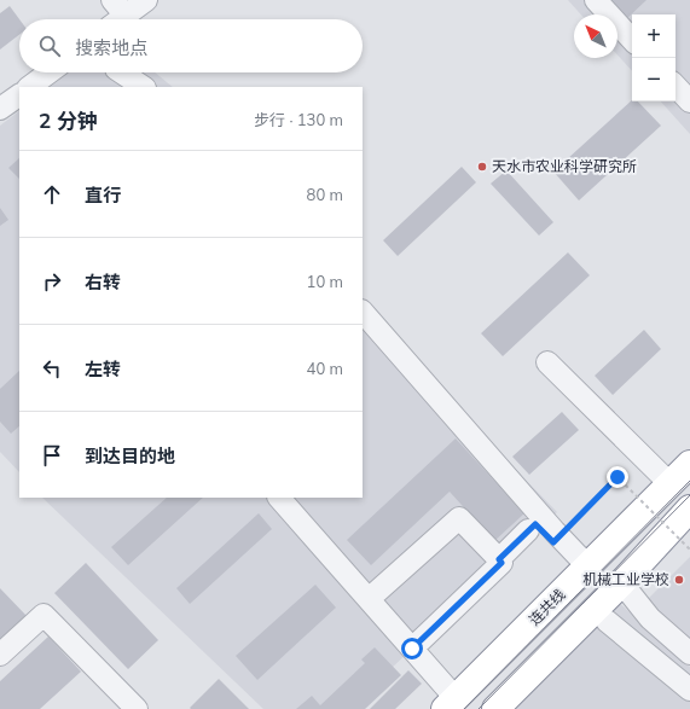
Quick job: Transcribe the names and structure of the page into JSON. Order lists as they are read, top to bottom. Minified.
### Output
{"streets":{"highway":["连共线"]},"places":["天水市农业科学研究所","机械工业学校"],"north":"top left","page":{"map_buttons":["+","−"],"search":"搜索地点","heading":["2 分钟","步行 · 130 m"],"list":[["直行","80 m"],["右转","10 m"],["左转","40 m"],"到达目的地"]}}
